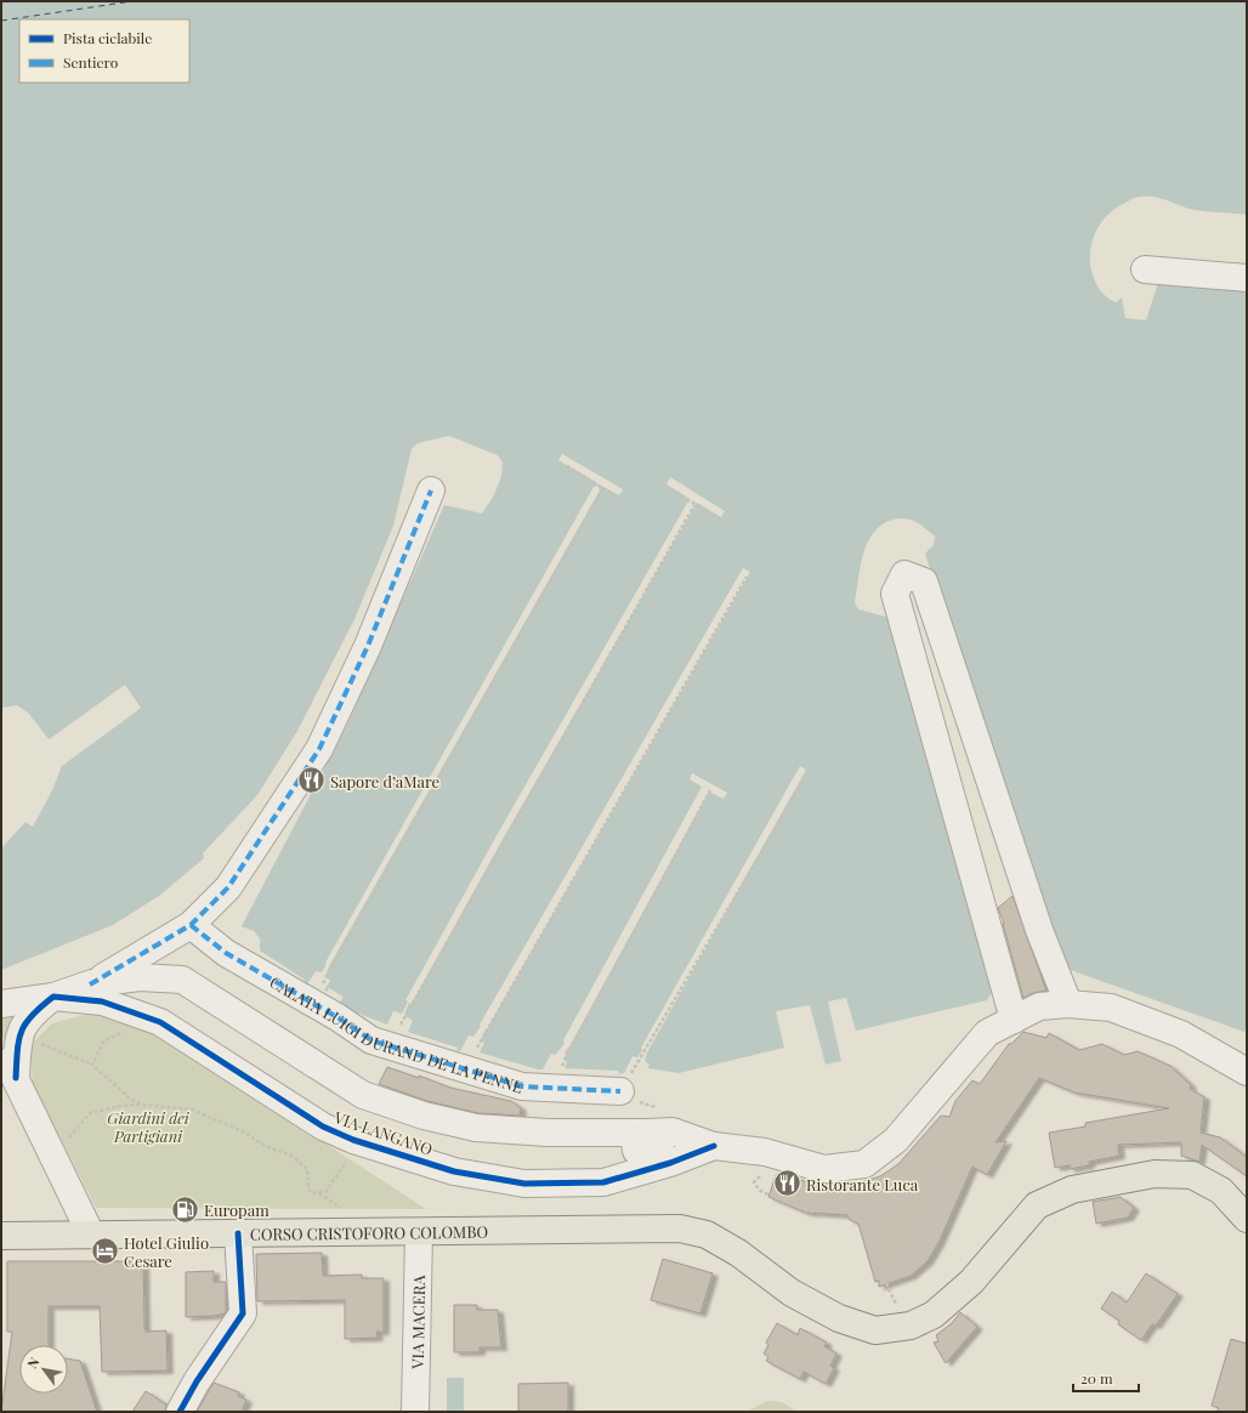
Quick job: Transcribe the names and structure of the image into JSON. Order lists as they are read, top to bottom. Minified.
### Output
{"streets":{"main road":["CORSO CRISTOFORO COLOMBO"],"street":["CALATA LUIGI DURAND DE LA PENNE","VIA LANGANO","VIA MACERA"]},"crossings":[["CORSO CRISTOFORO COLOMBO","VIA MACERA"]],"parks":["Giardini dei Partigiani"],"places":{"restaurant":["Sapore d’aMare","Ristorante Luca"],"fuel station":["Europam"],"hotel":["Hotel Giulio Cesare"]},"legend":["Pista ciclabile","Sentiero"],"scale_bar":"20 m","north":"top left"}
